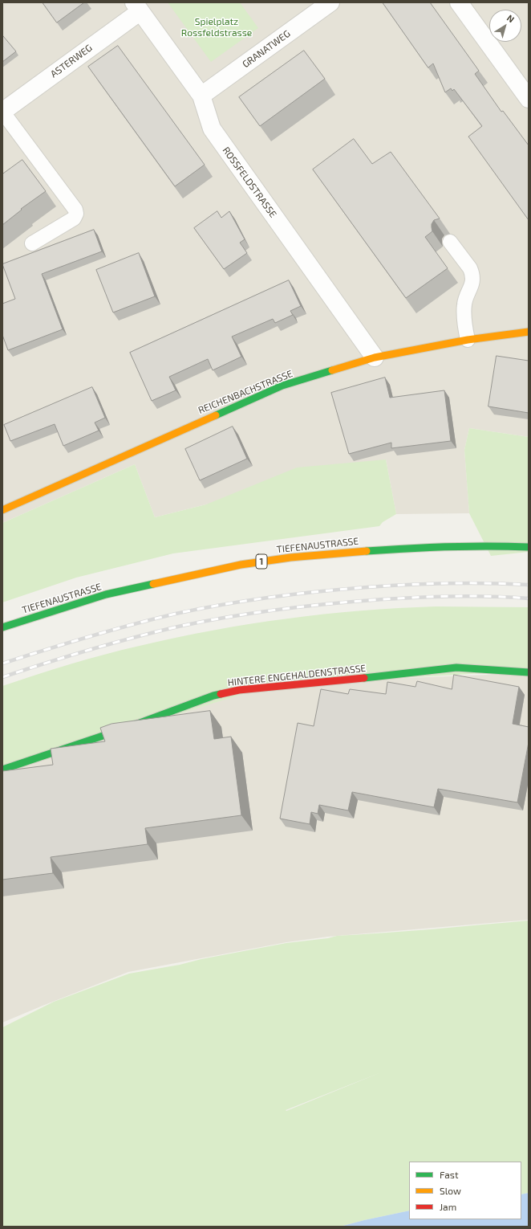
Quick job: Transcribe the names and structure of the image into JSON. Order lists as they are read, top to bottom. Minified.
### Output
{"streets":{"street":["GRANATWEG","ASTERWEG","ROSSFELDSTRASSE","REICHENBACHSTRASSE","TIEFENAUSTRASSE","1","HINTERE ENGEHALDENSTRASSE"]},"crossings":[["GRANATWEG","ROSSFELDSTRASSE"],["ASTERWEG","ROSSFELDSTRASSE"],["ROSSFELDSTRASSE","REICHENBACHSTRASSE"]],"parks":["Spielplatz Rossfeldstrasse"],"legend":["Fast","Slow","Jam"],"north":"top right"}
